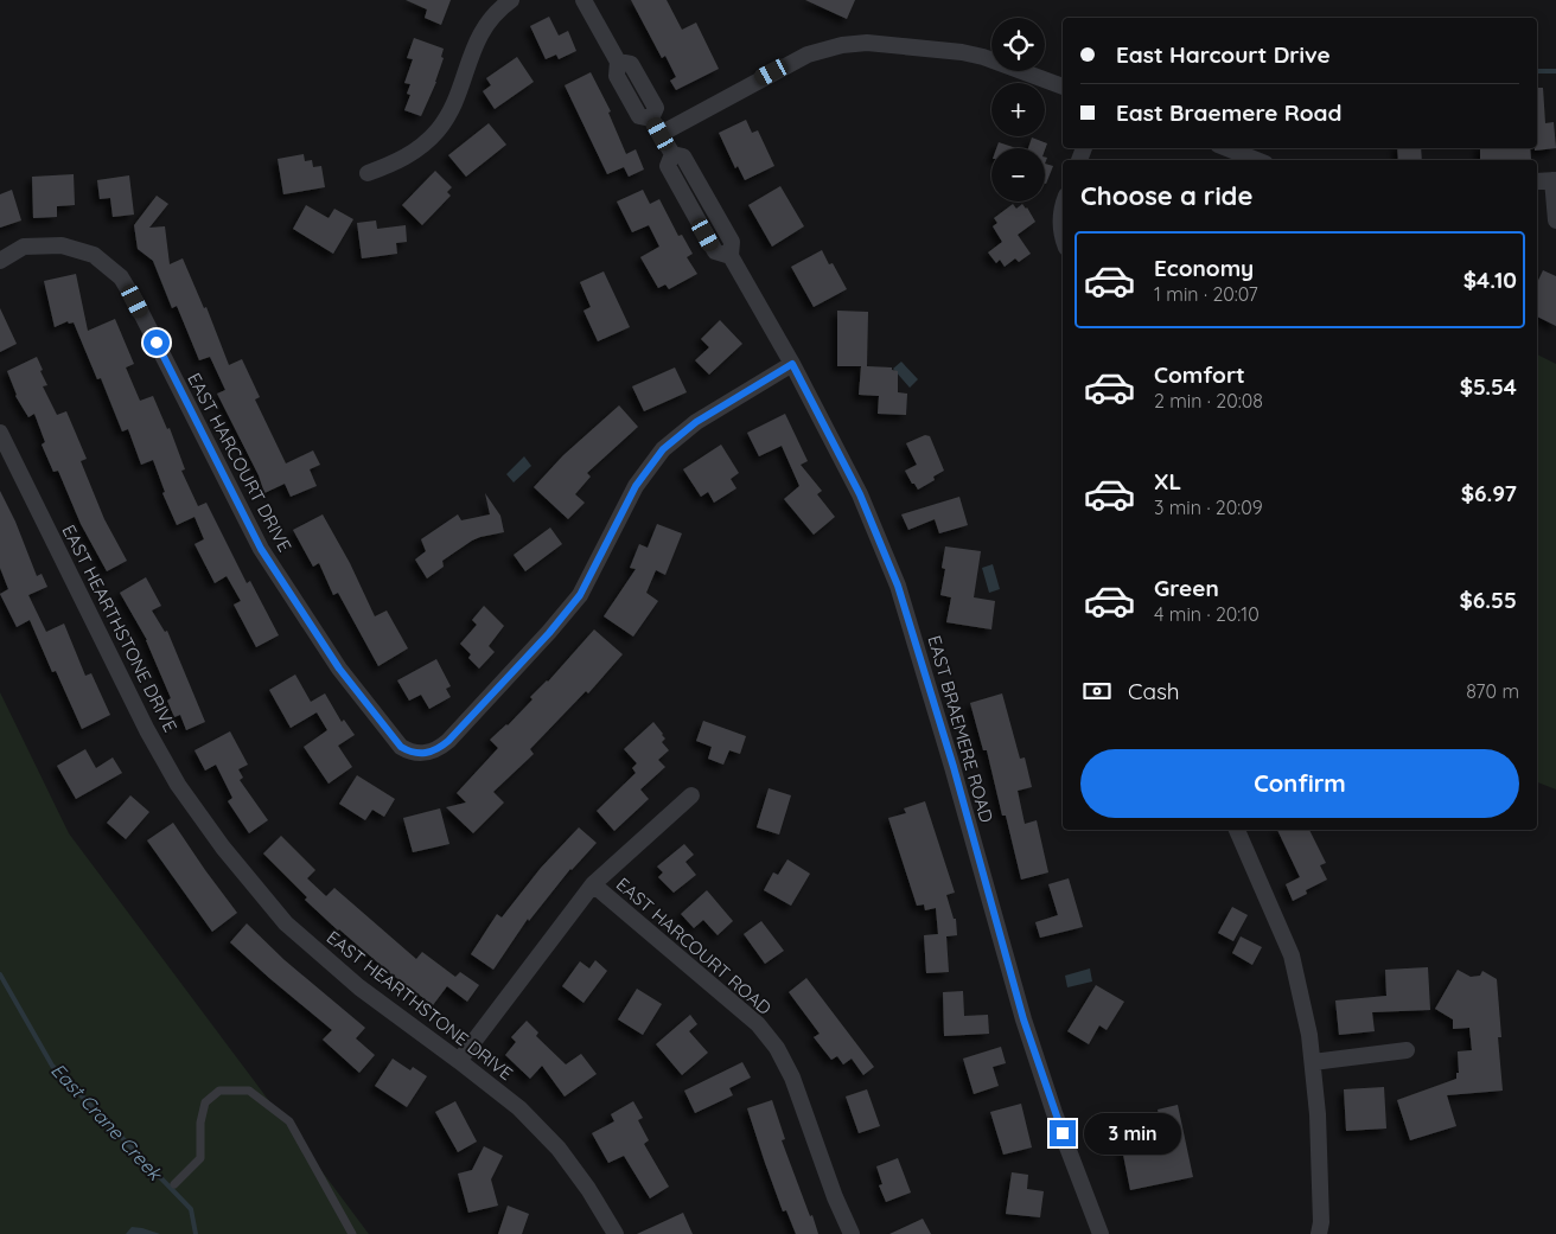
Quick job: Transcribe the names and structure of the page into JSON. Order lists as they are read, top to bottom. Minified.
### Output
{"streets":{"street":["EAST HARCOURT DRIVE","EAST HEARTHSTONE DRIVE","EAST BRAEMERE ROAD","EAST HARCOURT ROAD"]},"crossings":[["EAST HARCOURT DRIVE","EAST BRAEMERE ROAD"]],"water":["East Crane Creek"],"page":{"map_buttons":["+","−"],"banner":["East Harcourt Drive","East Braemere Road"],"heading":"Choose a ride","list":[{"name":"Economy","note":"1 min · 20:07","value":"$4.10"},{"name":"Comfort","note":"2 min · 20:08","value":"$5.54"},{"name":"XL","note":"3 min · 20:09","value":"$6.97"},{"name":"Green","note":"4 min · 20:10","value":"$6.55"}],"pay":["Cash","870 m"],"buttons":"Confirm","bubble":"3 min"}}
